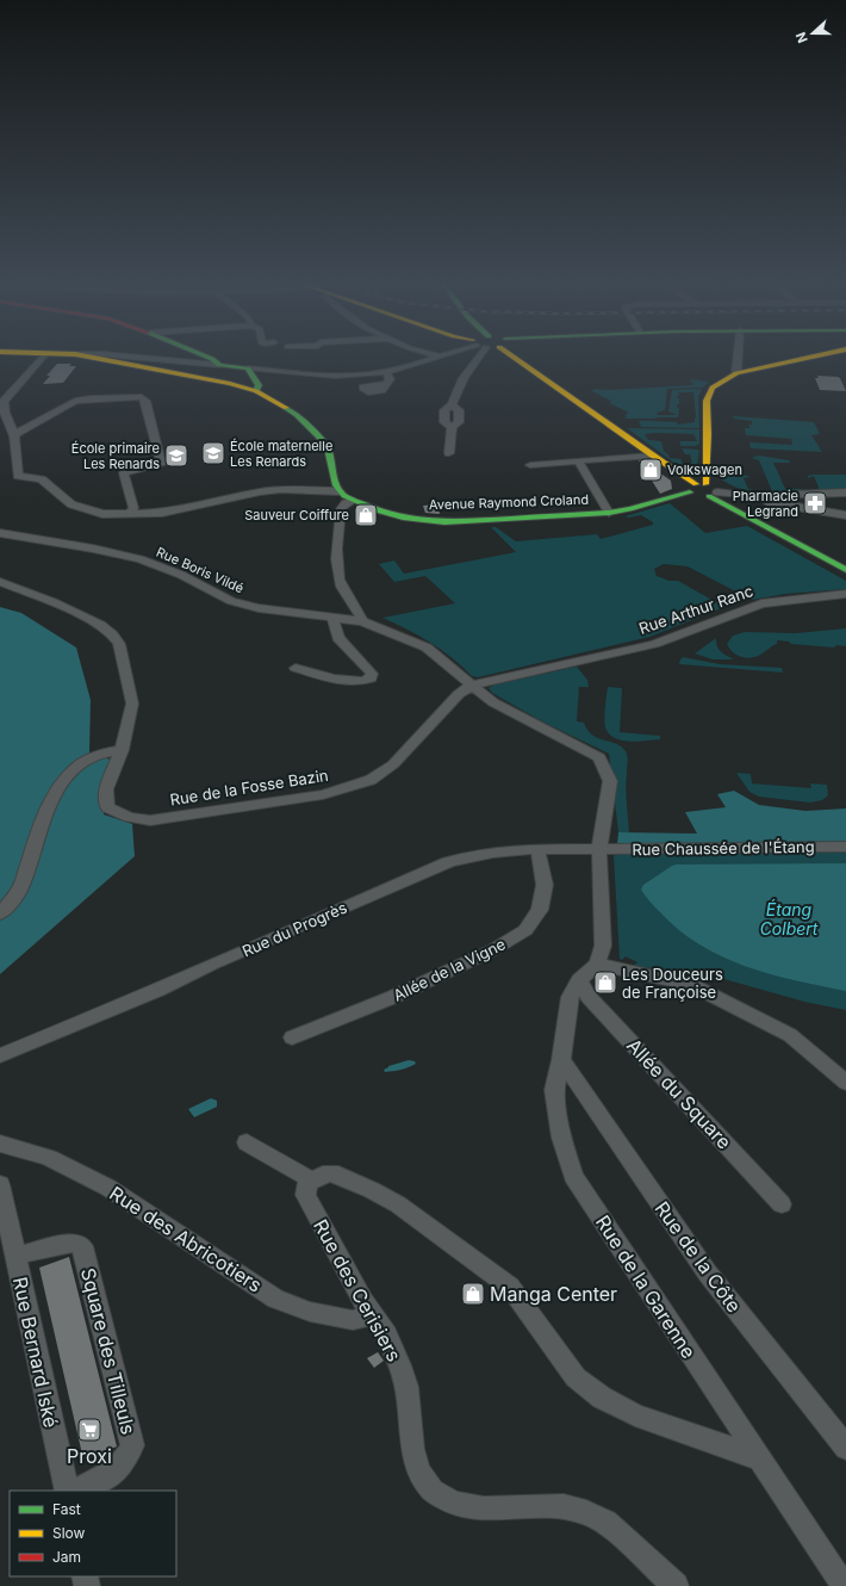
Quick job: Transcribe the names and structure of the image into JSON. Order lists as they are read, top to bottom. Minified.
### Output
{"streets":{"main road":["Avenue Raymond Croland"],"street":["Rue Boris Vildé","Rue Arthur Ranc","Rue de la Fosse Bazin","Rue Chaussée de l'Étang","Rue du Progrès","Allée de la Vigne","Allée du Square","Rue des Abricotiers","Rue de la Côte","Rue de la Garenne","Rue des Cerisiers","Square des Tilleuls","Rue Bernard Iské"]},"crossings":[["Rue Boris Vildé","Rue Arthur Ranc"],["Rue Boris Vildé","Rue de la Fosse Bazin"],["Rue Boris Vildé","Rue Chaussée de l'Étang"],["Rue Boris Vildé","Rue du Progrès"],["Rue Boris Vildé","Rue de la Garenne"],["Rue Arthur Ranc","Rue de la Fosse Bazin"],["Rue Chaussée de l'Étang","Rue du Progrès"],["Rue du Progrès","Allée de la Vigne"],["Allée du Square","Rue de la Garenne"],["Rue des Abricotiers","Rue des Cerisiers"],["Rue de la Côte","Rue de la Garenne"],["Square des Tilleuls","Rue Bernard Iské"]],"water":["Étang Colbert"],"places":{"school or university":["École maternelle Les Renards","École primaire Les Renards"],"shop":["Volkswagen","Sauveur Coiffure","Les Douceurs de Françoise","Manga Center"],"pharmacy":["Pharmacie Legrand"],"supermarket":["Proxi"]},"legend":["Fast","Slow","Jam"],"north":"left"}
